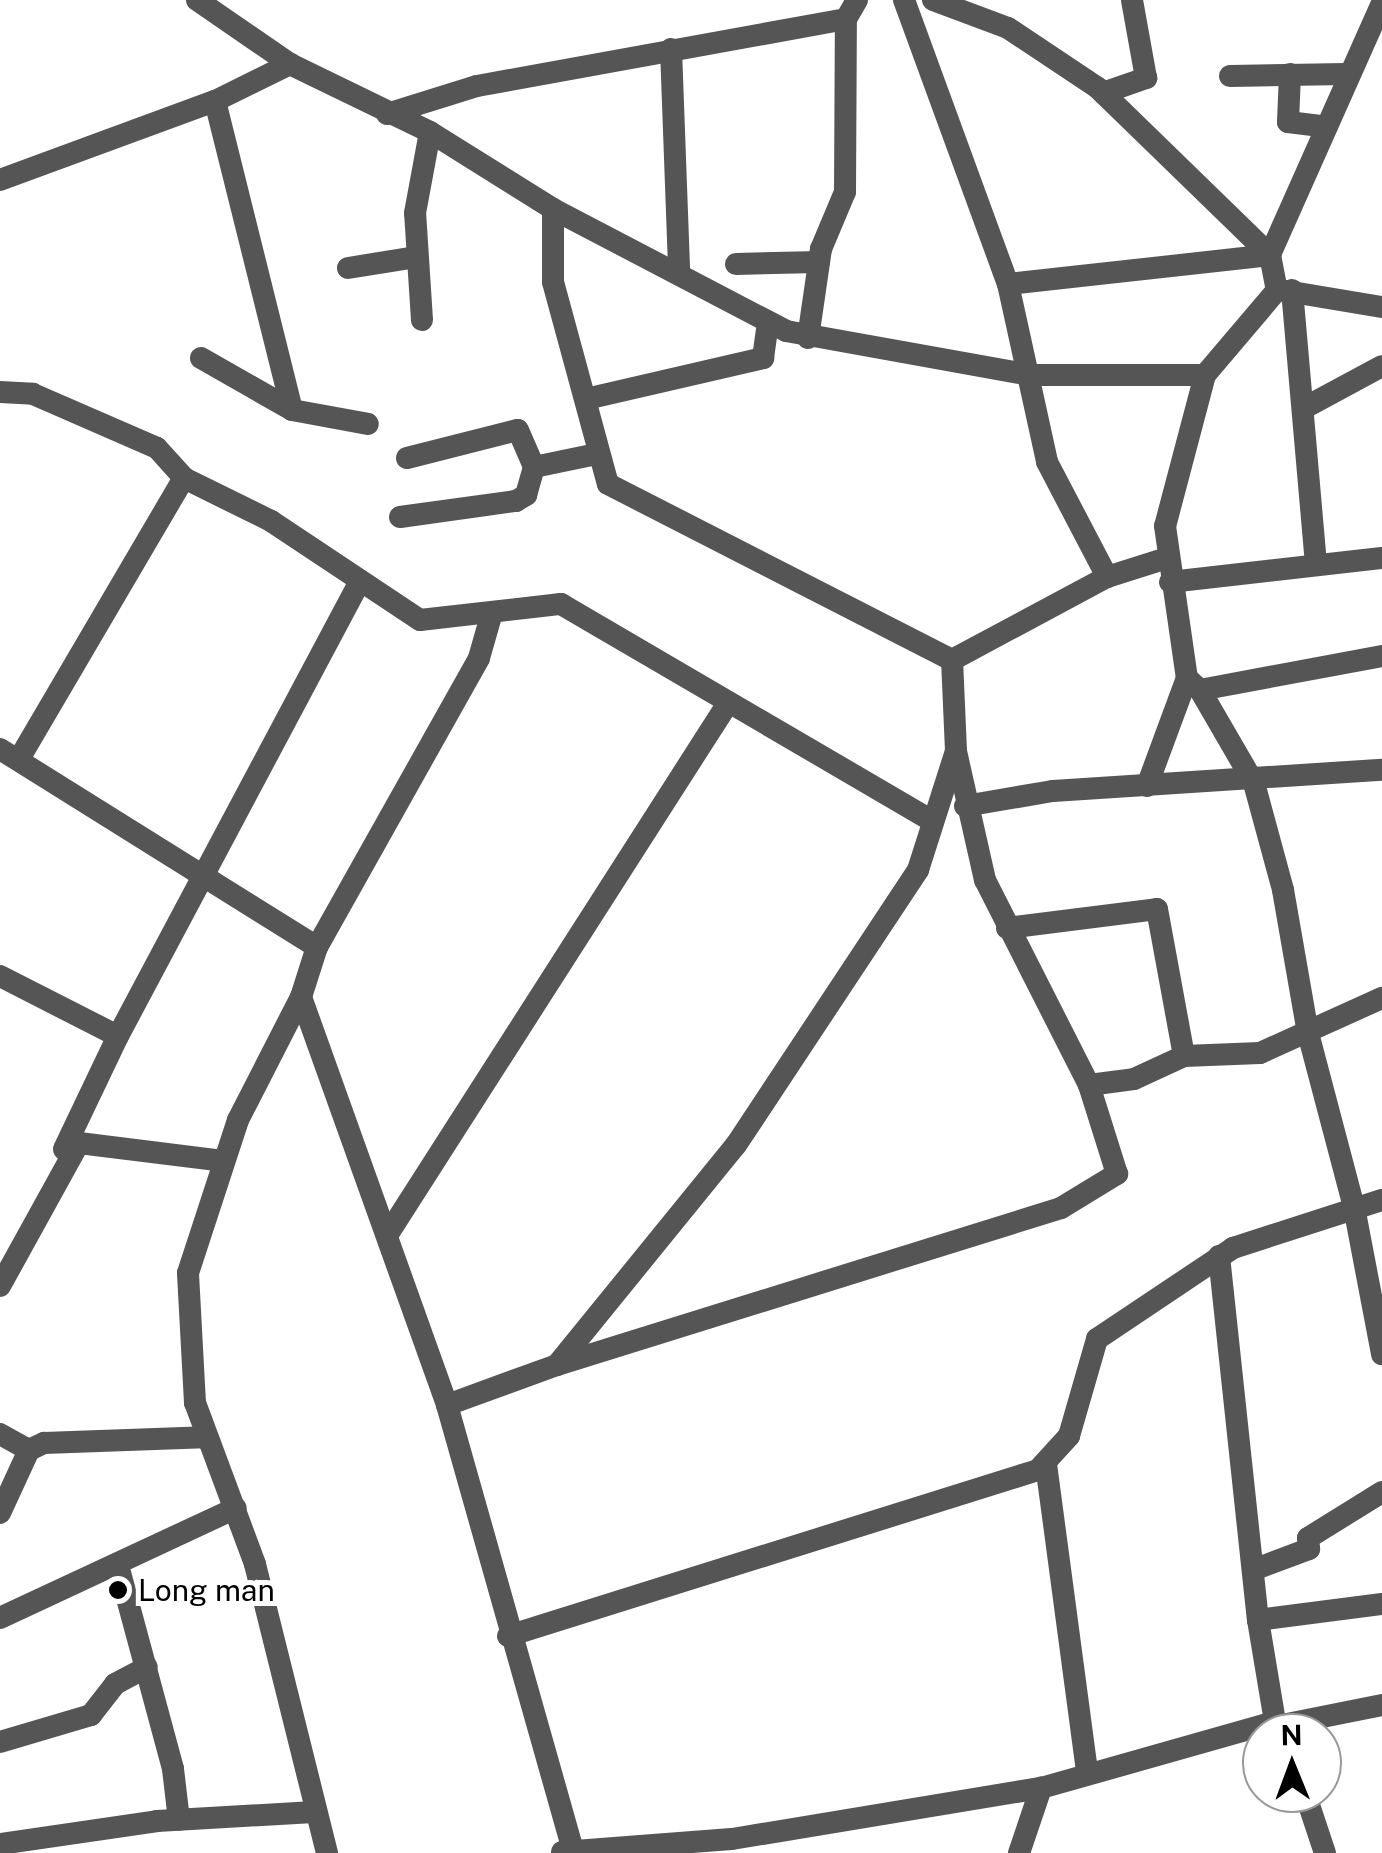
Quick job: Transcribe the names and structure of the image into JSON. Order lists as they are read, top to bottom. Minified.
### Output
{"places":["Long man"],"north":"top"}
